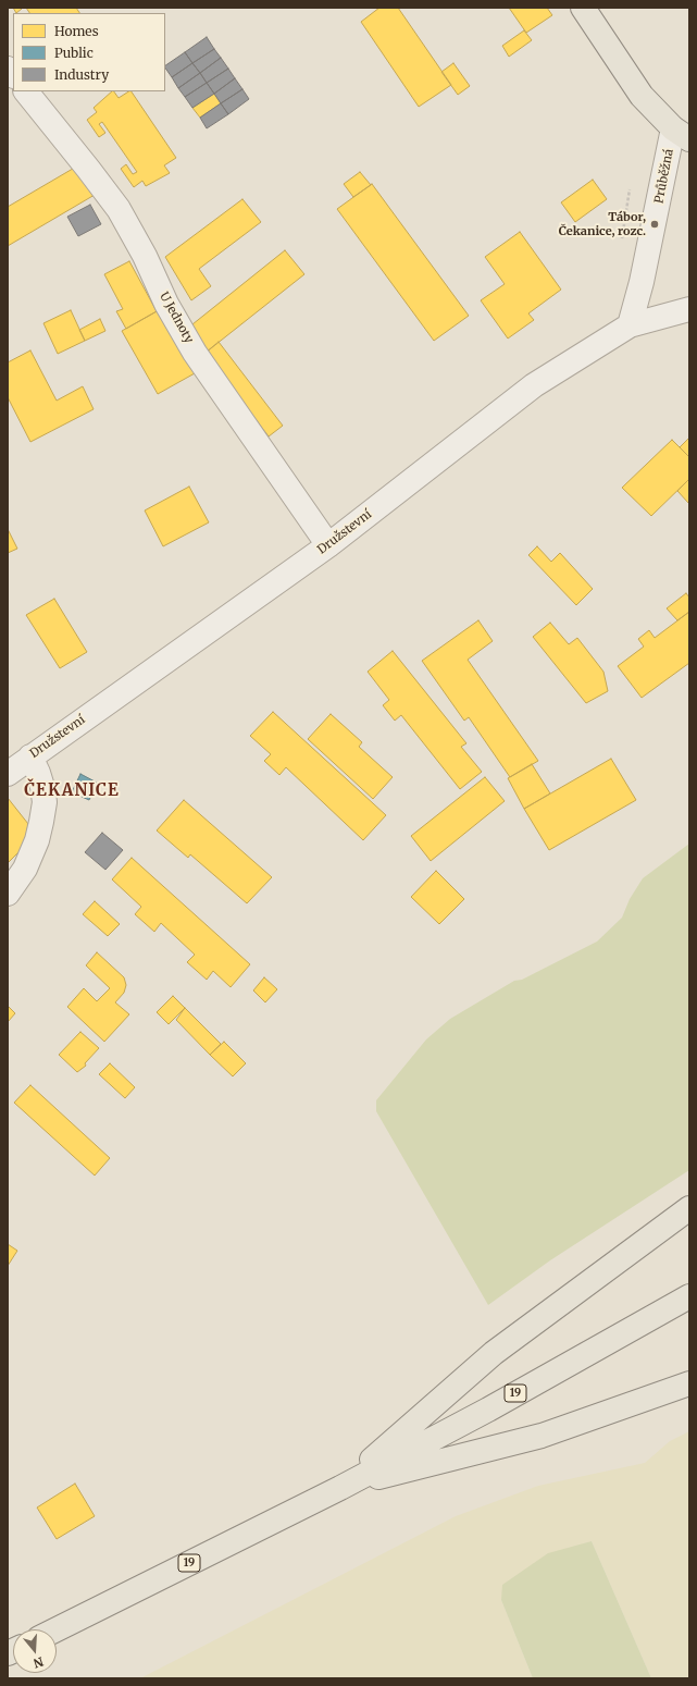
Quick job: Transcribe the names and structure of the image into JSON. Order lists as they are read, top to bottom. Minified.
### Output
{"streets":{"main road":["Průběžná","19"],"street":["U Jednoty","Družstevní"]},"crossings":[["Průběžná","Družstevní"],["U Jednoty","Družstevní"]],"districts":["ČEKANICE"],"places":["Tábor, Čekanice, rozc."],"legend":["Homes","Public","Industry"],"north":"bottom"}
